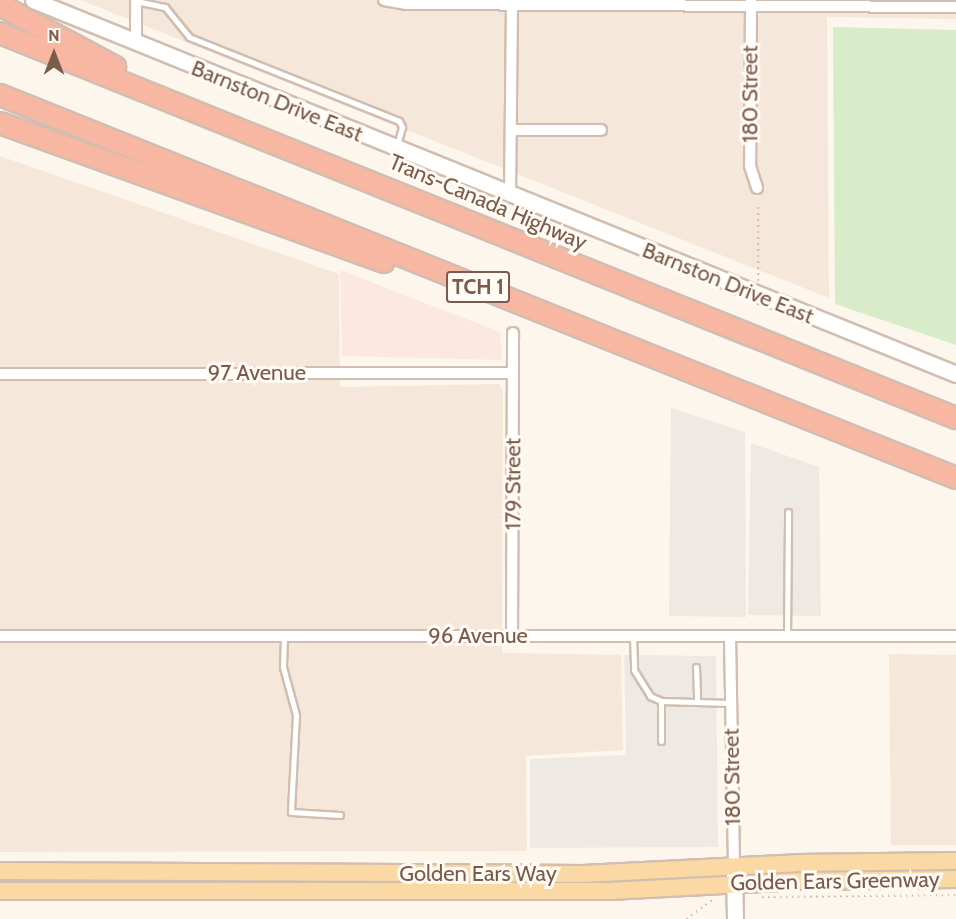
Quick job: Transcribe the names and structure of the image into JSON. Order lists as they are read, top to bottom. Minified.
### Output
{"streets":{"highway":["Trans-Canada Highway","TCH 1"],"main road":["Golden Ears Way"],"street":["180 Street","Barnston Drive East","97 Avenue","179 Street","96 Avenue"],"path":["Golden Ears Greenway"]},"crossings":[["180 Street","96 Avenue"],["180 Street","Golden Ears Way"],["180 Street","Golden Ears Greenway"],["97 Avenue","179 Street"],["179 Street","96 Avenue"],["Golden Ears Way","Golden Ears Greenway"]],"north":"top"}
